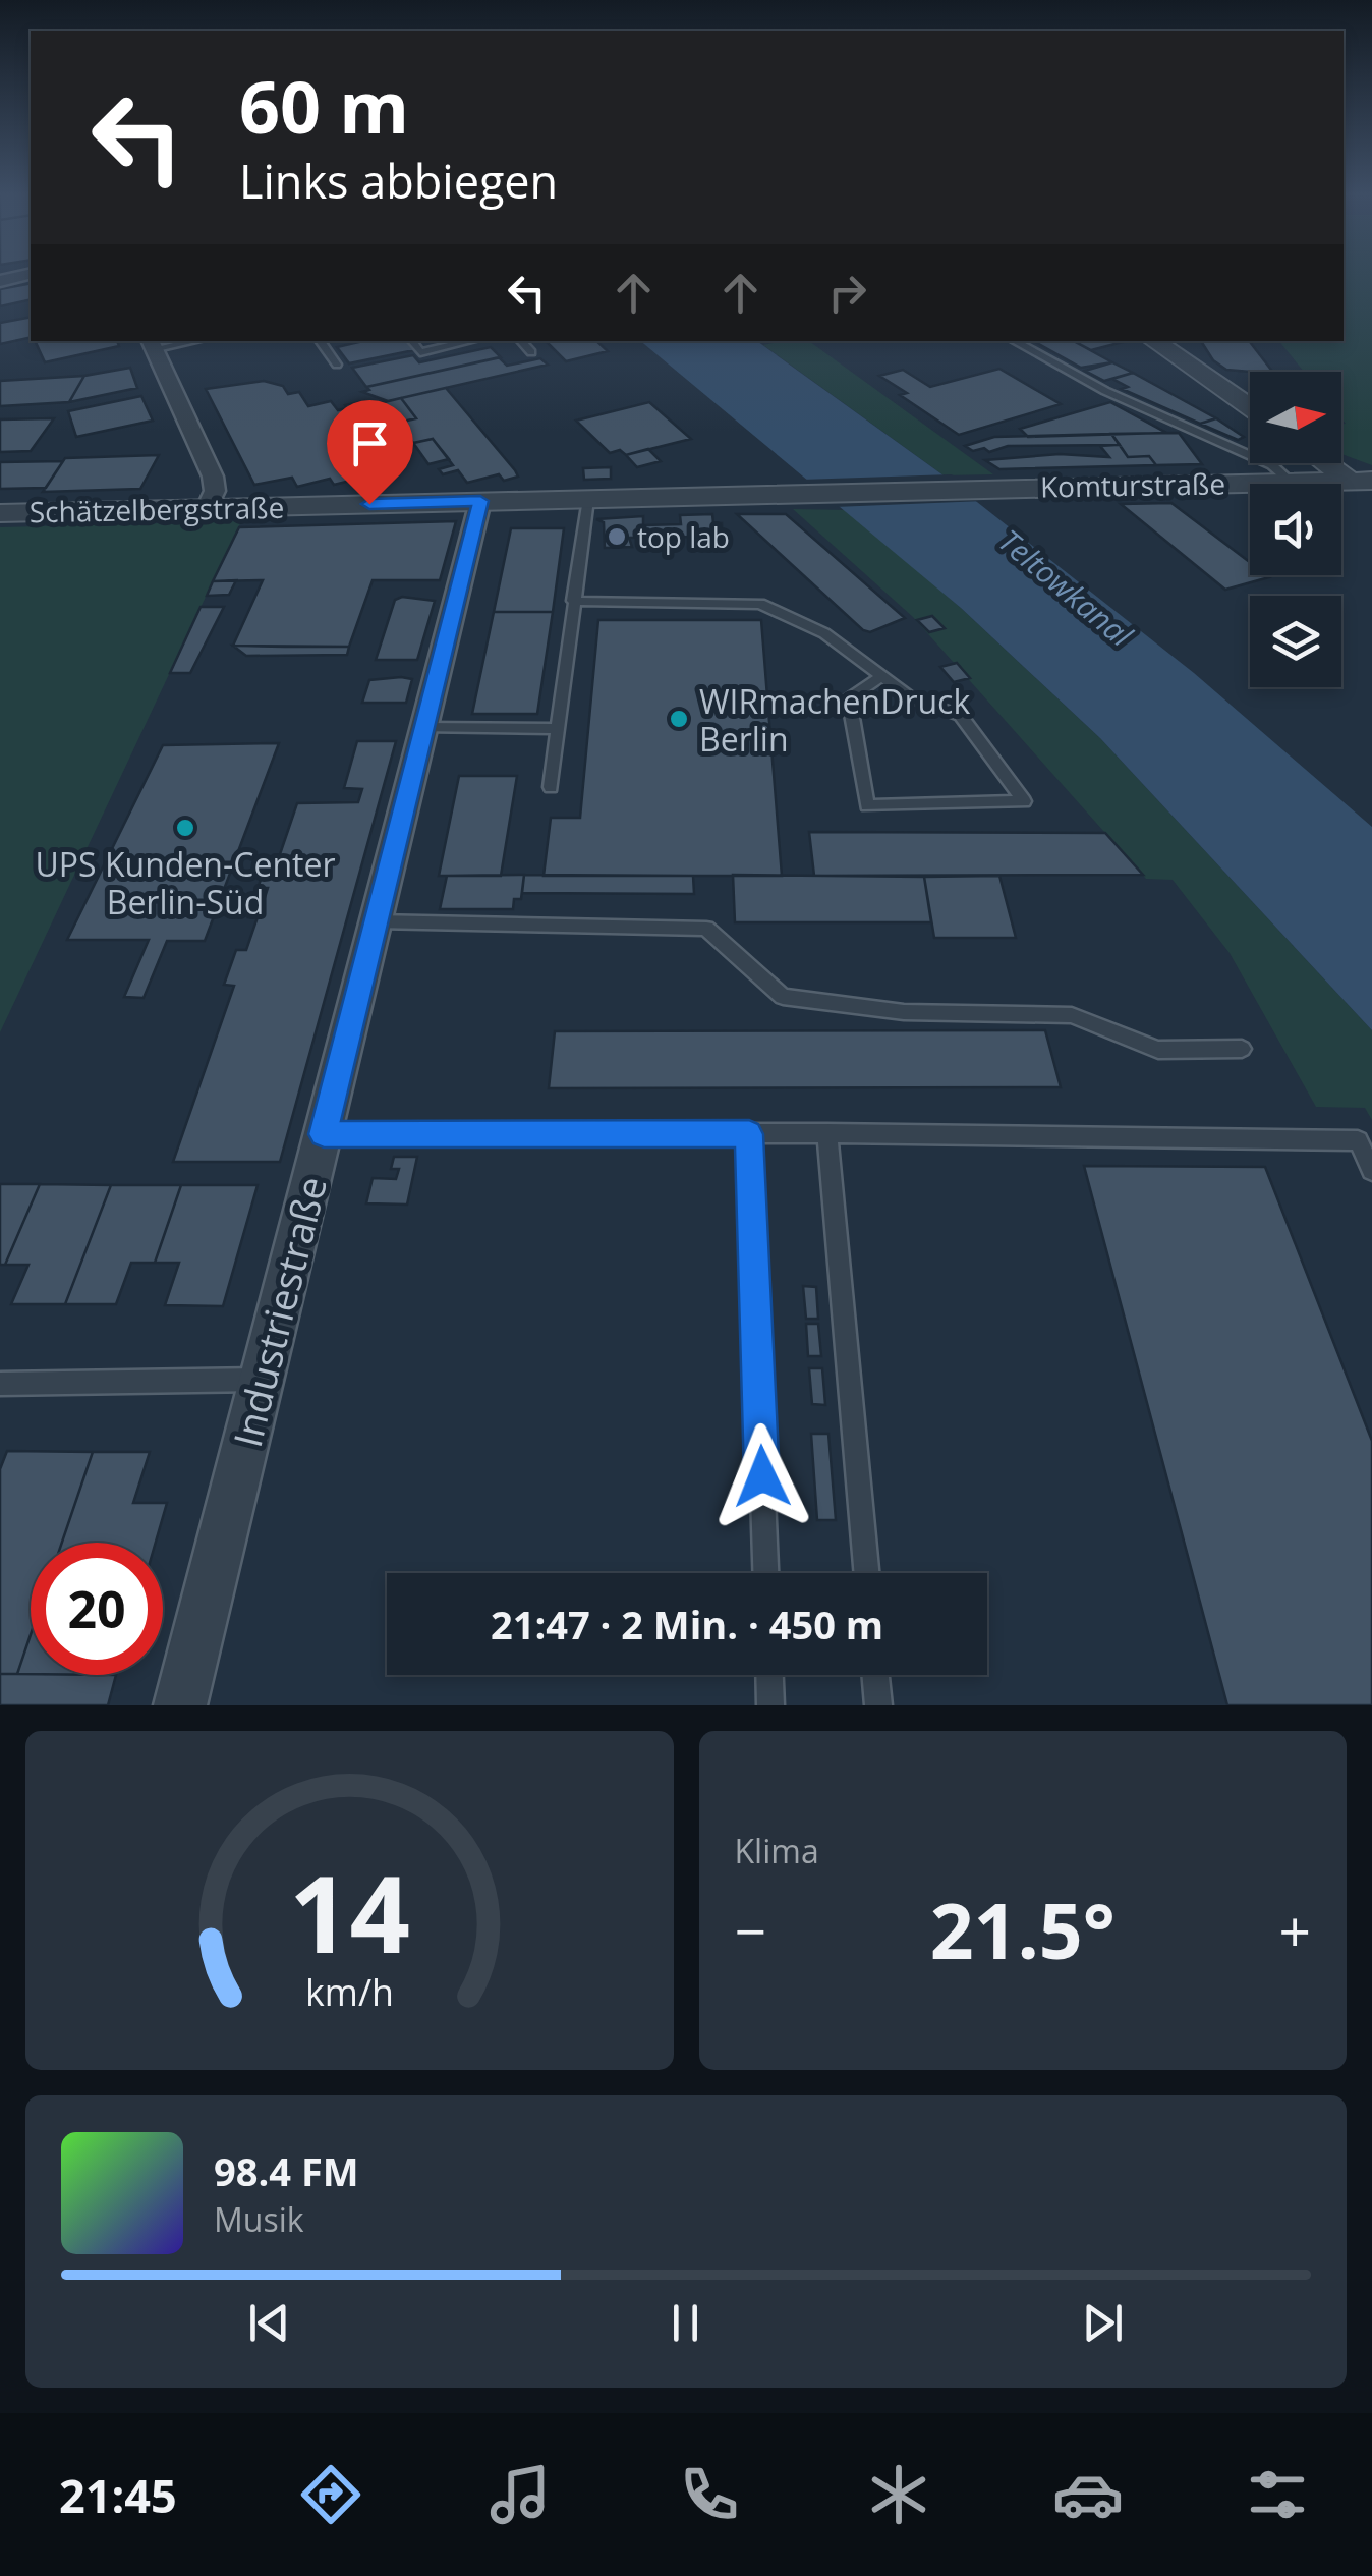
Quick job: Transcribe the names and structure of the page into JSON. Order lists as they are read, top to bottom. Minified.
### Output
{"streets":{"street":["Komturstraße","Schätzelbergstraße","Industriestraße"]},"crossings":[["Komturstraße","Schätzelbergstraße"],["Schätzelbergstraße","Industriestraße"]],"water":["Teltowkanal"],"places":["top lab","WIRmachenDruck Berlin","UPS Kunden-Center Berlin-Süd"],"north":"right","page":{"turn":["60 m","Links abbiegen"],"limit":"20","trip":"21:47 · 2 Min. · 450 m","tile":"Klima","heat":["−","21.5°","+"],"song":["98.4 FM","Musik"],"tabs":"21:45","gauge":["14","km/h"]}}
